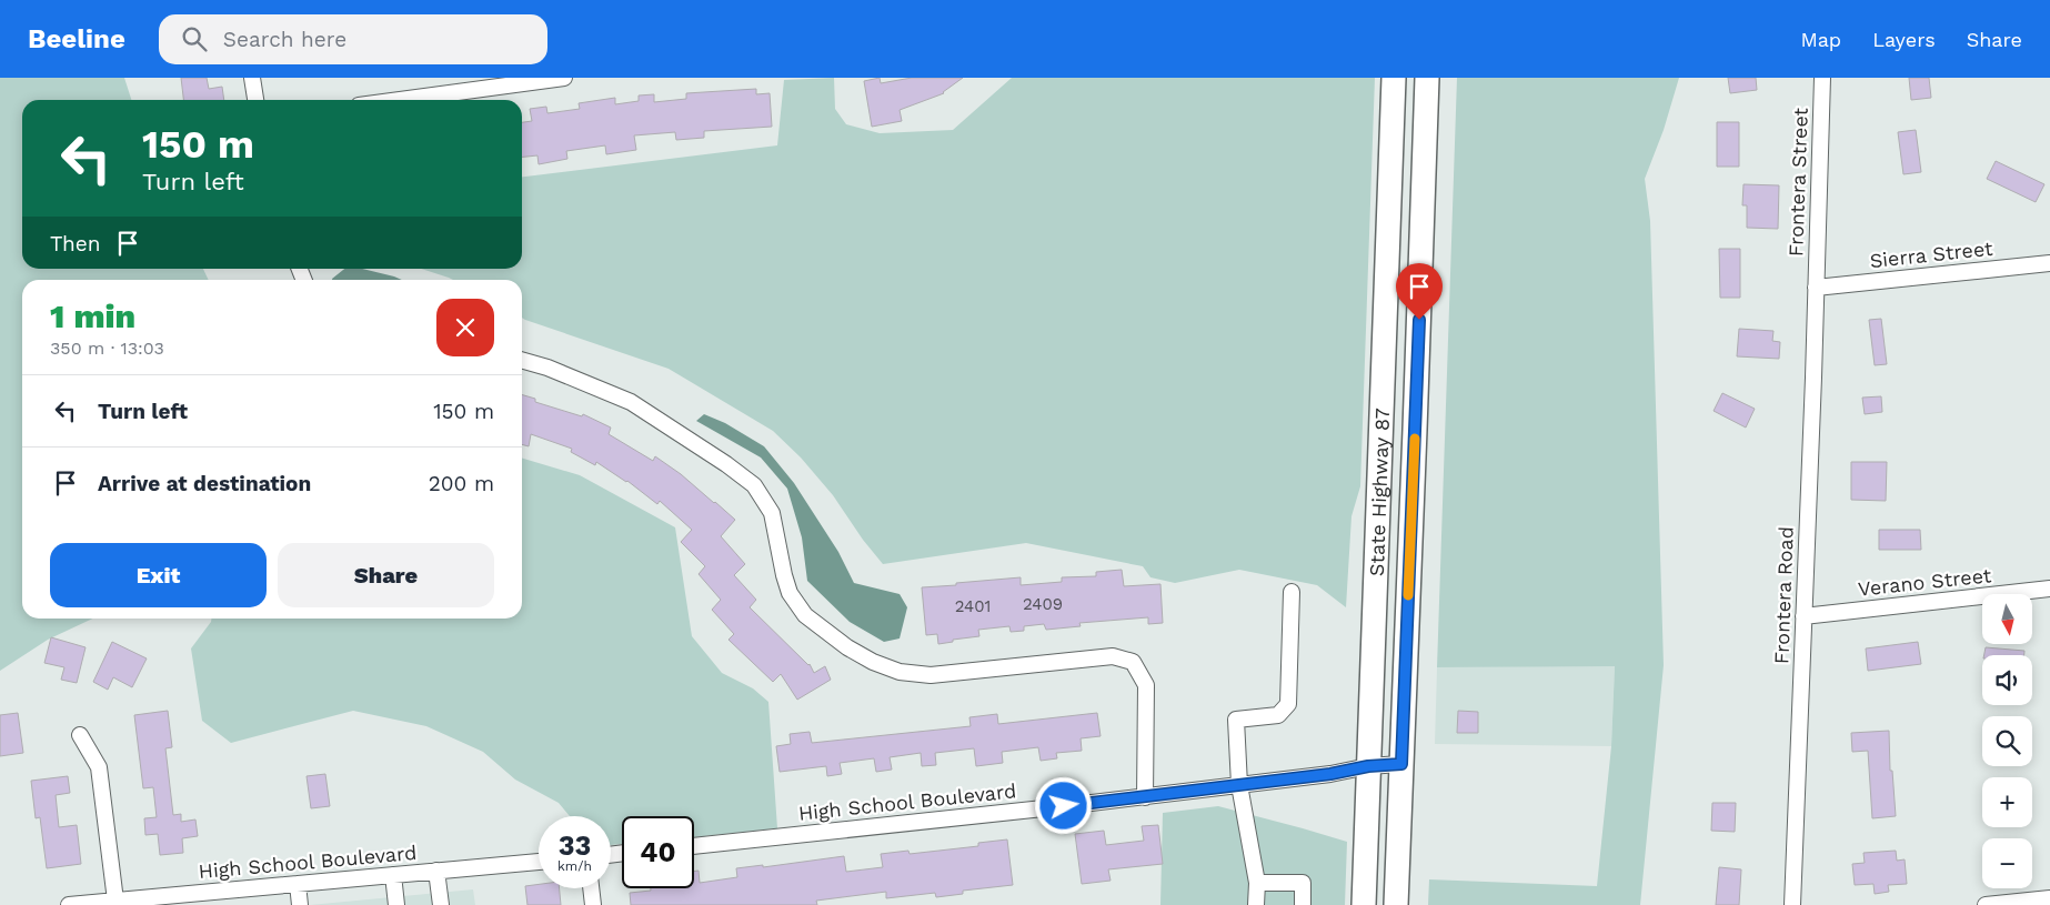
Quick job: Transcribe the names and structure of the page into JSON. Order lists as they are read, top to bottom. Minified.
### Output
{"streets":{"highway":["State Highway 87"],"street":["Frontera Street","Sierra Street","Verano Street","Frontera Road","High School Boulevard"]},"crossings":[["Frontera Street","Sierra Street"],["Frontera Street","Frontera Road"],["Sierra Street","Frontera Road"],["State Highway 87","High School Boulevard"],["Verano Street","Frontera Road"]],"house_numbers":["2409","2401"],"north":"bottom","page":{"header":"Beeline","search":"Search here","nav":["Map","Layers","Share"],"turn":["150 m","Turn left"],"then":"Then","heading":["1 min","350 m · 13:03"],"list":[{"name":"Turn left","value":"150 m"},{"name":"Arrive at destination","value":"200 m"}],"buttons":["Exit","Share"],"map_buttons":["+","−"],"speed":"33 km/h","limit":"40"}}
